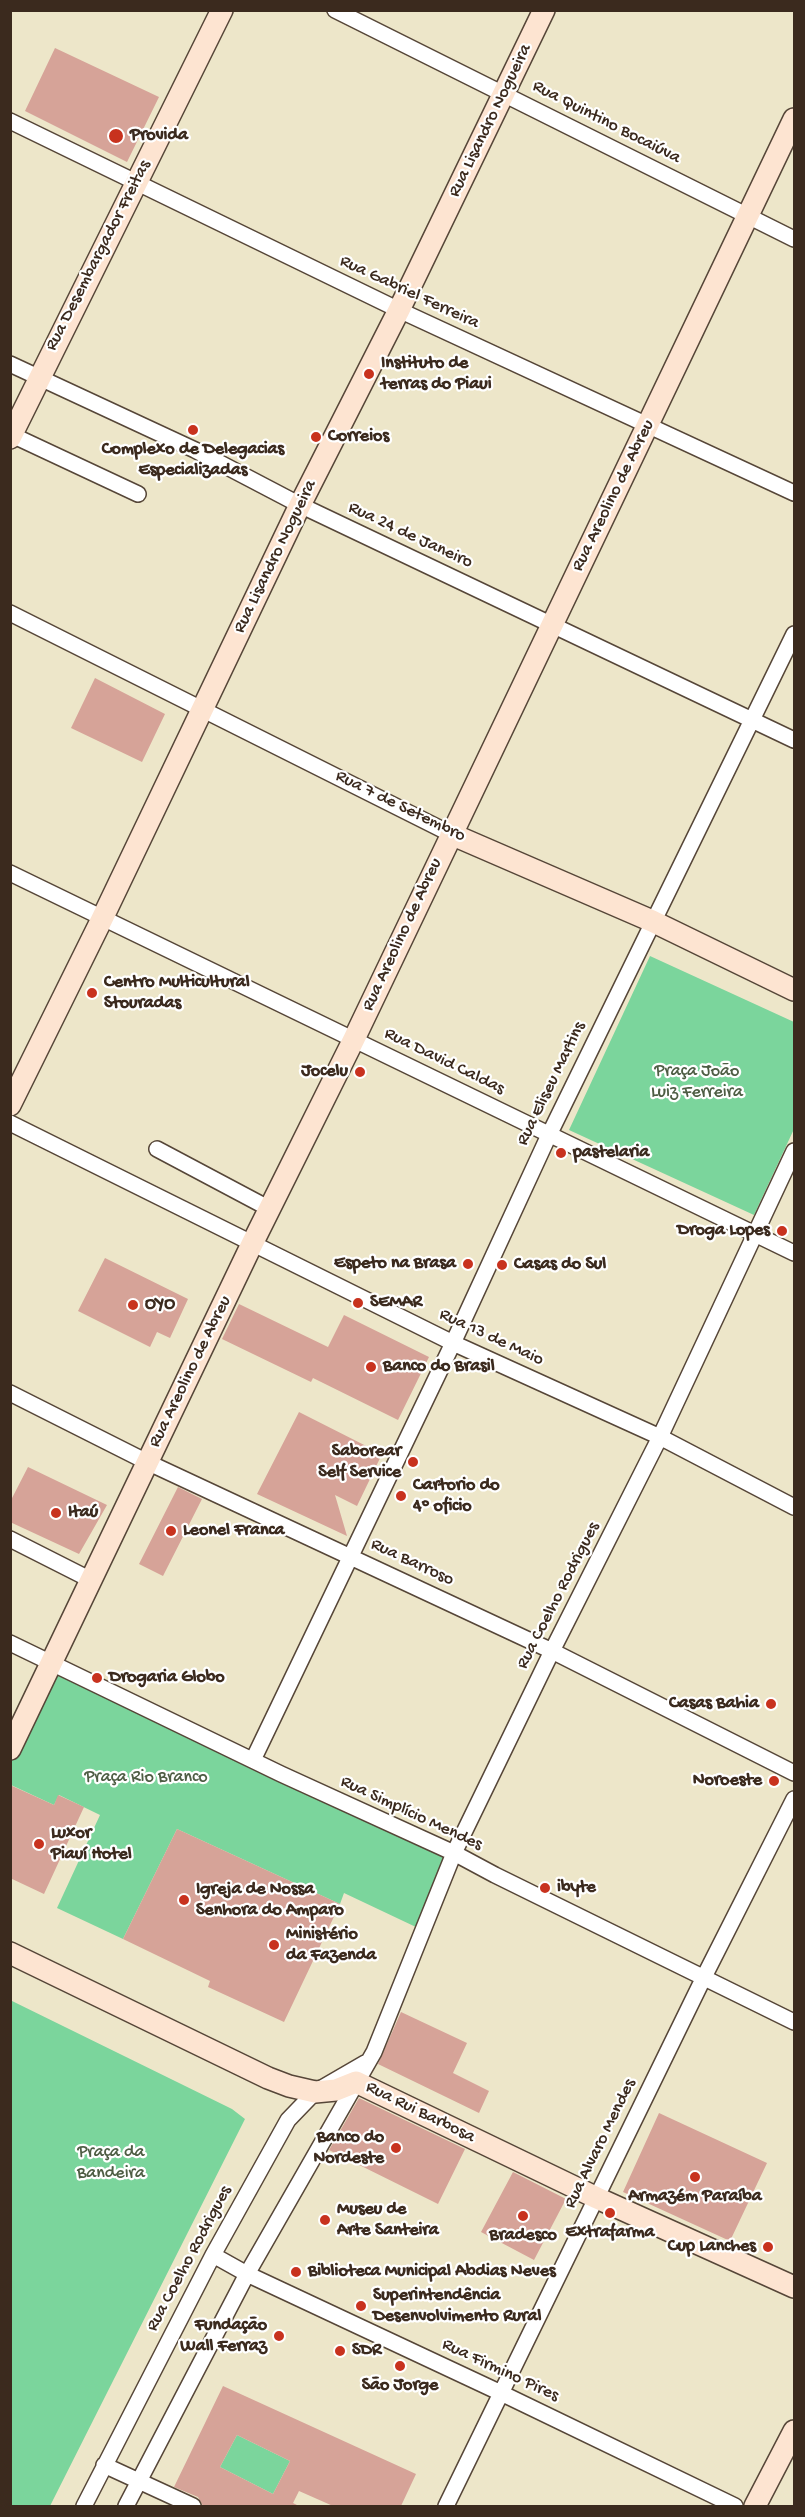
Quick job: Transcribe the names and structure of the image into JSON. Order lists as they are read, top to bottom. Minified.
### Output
{"streets":{"street":["Rua Lisandro Nogueira","Rua Quintino Bocaiúva","Rua Desembargador Freitas","Rua Gabriel Ferreira","Rua Areolino de Abreu","Rua 24 de Janeiro","Rua 7 de Setembro","Rua David Caldas","Rua Eliseu Martins","Rua 13 de Maio","Rua Barroso","Rua Coelho Rodrigues","Rua Simplício Mendes","Rua Rui Barbosa","Rua Alvaro Mendes","Rua Firmino Pires"]},"crossings":[["Rua Lisandro Nogueira","Rua Quintino Bocaiúva"],["Rua Lisandro Nogueira","Rua Gabriel Ferreira"],["Rua Lisandro Nogueira","Rua 24 de Janeiro"],["Rua Lisandro Nogueira","Rua 7 de Setembro"],["Rua Lisandro Nogueira","Rua David Caldas"],["Rua Quintino Bocaiúva","Rua Areolino de Abreu"],["Rua Desembargador Freitas","Rua Gabriel Ferreira"],["Rua Desembargador Freitas","Rua 24 de Janeiro"],["Rua Gabriel Ferreira","Rua Areolino de Abreu"],["Rua Areolino de Abreu","Rua 24 de Janeiro"],["Rua Areolino de Abreu","Rua 7 de Setembro"],["Rua Areolino de Abreu","Rua David Caldas"],["Rua Areolino de Abreu","Rua 13 de Maio"],["Rua Areolino de Abreu","Rua Barroso"],["Rua Areolino de Abreu","Rua Simplício Mendes"],["Rua 24 de Janeiro","Rua Eliseu Martins"],["Rua 7 de Setembro","Rua Eliseu Martins"],["Rua David Caldas","Rua Eliseu Martins"],["Rua David Caldas","Rua Coelho Rodrigues"],["Rua Eliseu Martins","Rua 13 de Maio"],["Rua Eliseu Martins","Rua Barroso"],["Rua Eliseu Martins","Rua Simplício Mendes"],["Rua 13 de Maio","Rua Coelho Rodrigues"],["Rua Barroso","Rua Coelho Rodrigues"],["Rua Coelho Rodrigues","Rua Simplício Mendes"],["Rua Coelho Rodrigues","Rua Rui Barbosa"],["Rua Coelho Rodrigues","Rua Firmino Pires"],["Rua Simplício Mendes","Rua Alvaro Mendes"],["Rua Rui Barbosa","Rua Alvaro Mendes"],["Rua Alvaro Mendes","Rua Firmino Pires"]],"parks":["Praça João Luiz Ferreira","Praça Rio Branco","Praça da Bandeira"],"places":["Provida","Instituto de terras do Piaui","Complexo de Delegacias Especializadas","Correios","Centro Multicultural Stouradas","Jocelu","pastelaria","Droga Lopes","Espeto na Brasa","Casas do Sul","SEMAR","OYO","Banco do Brasil","Saborear Self Service","Cartorio do 4º oficio","Itaú","Leonel Franca","Drogaria Globo","Casas Bahia","Noroeste","Luxor Piauí Hotel","ibyte","Igreja de Nossa Senhora do Amparo","Ministério da Fazenda","Banco do Nordeste","Armazém Paraíba","Extrafarma","Bradesco","Museu de Arte Santeira","Cup Lanches","Biblioteca Municipal Abdias Neves","Superintendência Desenvolvimento Rural","Fundação Wall Ferraz","SDR","São Jorge"]}
